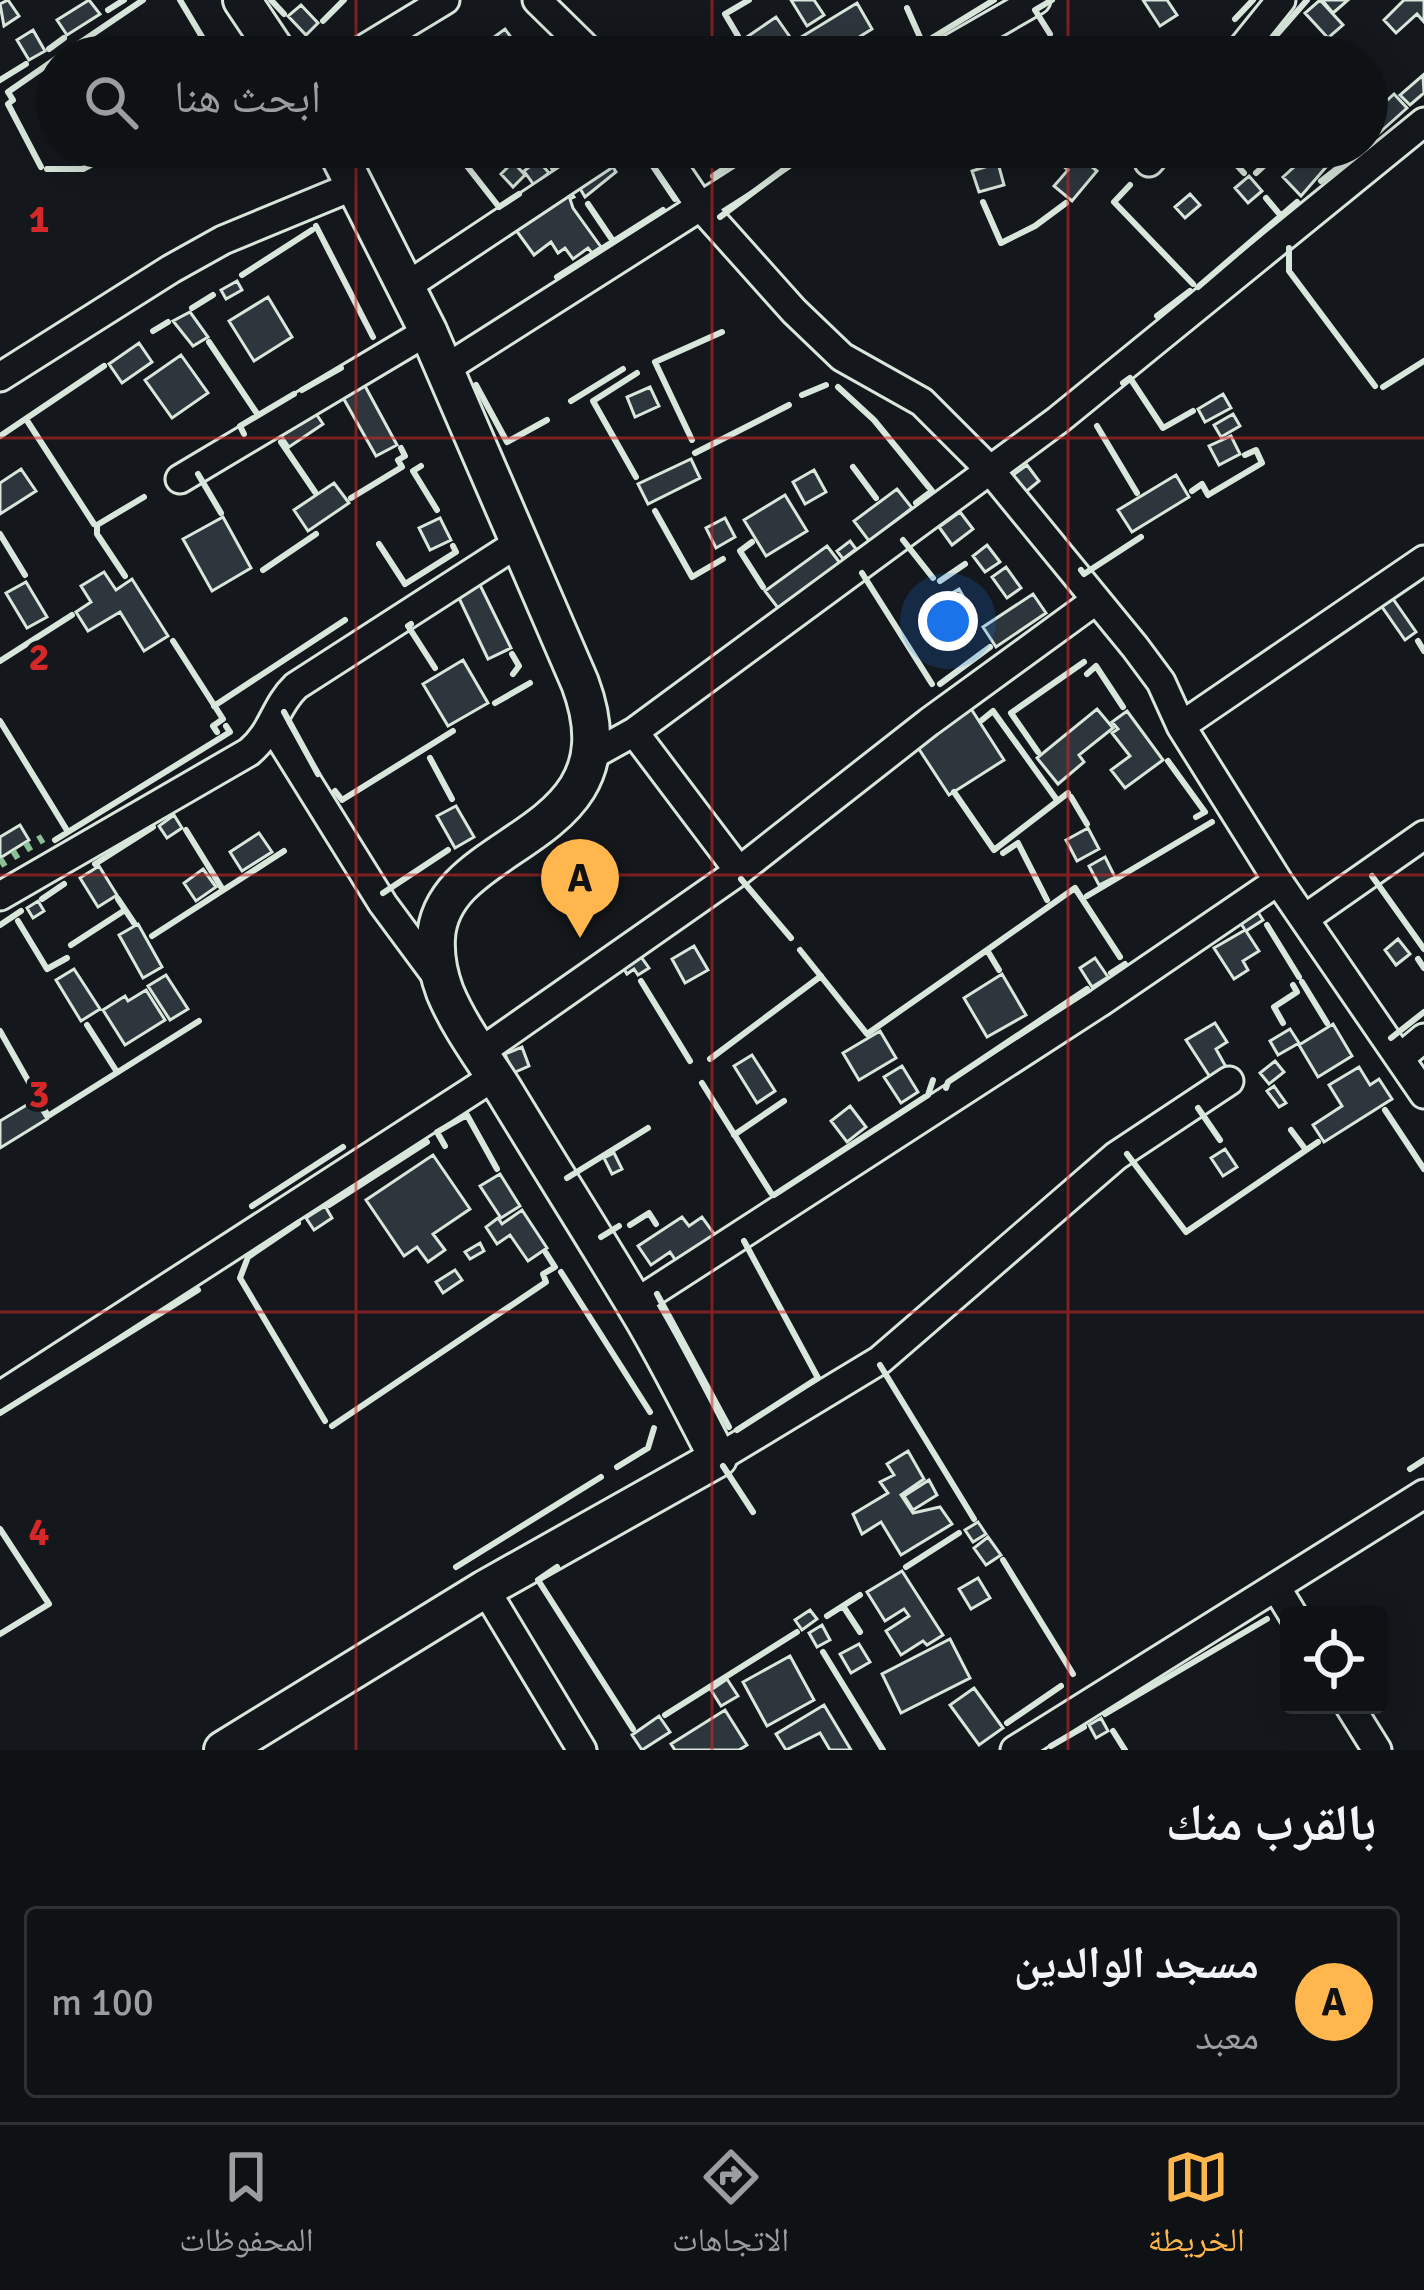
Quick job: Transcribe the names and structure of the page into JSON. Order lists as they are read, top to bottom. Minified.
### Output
{"page":{"search":"ابحث هنا","pins":"A","heading":"بالقرب منك","list":[{"mark":"A","name":"مسجد الوالدين","note":"معبد","value":"100 m"}],"nav":["الخريطة","الاتجاهات","المحفوظات"]},"grid":{"rows":["1","2","3","4"]}}
